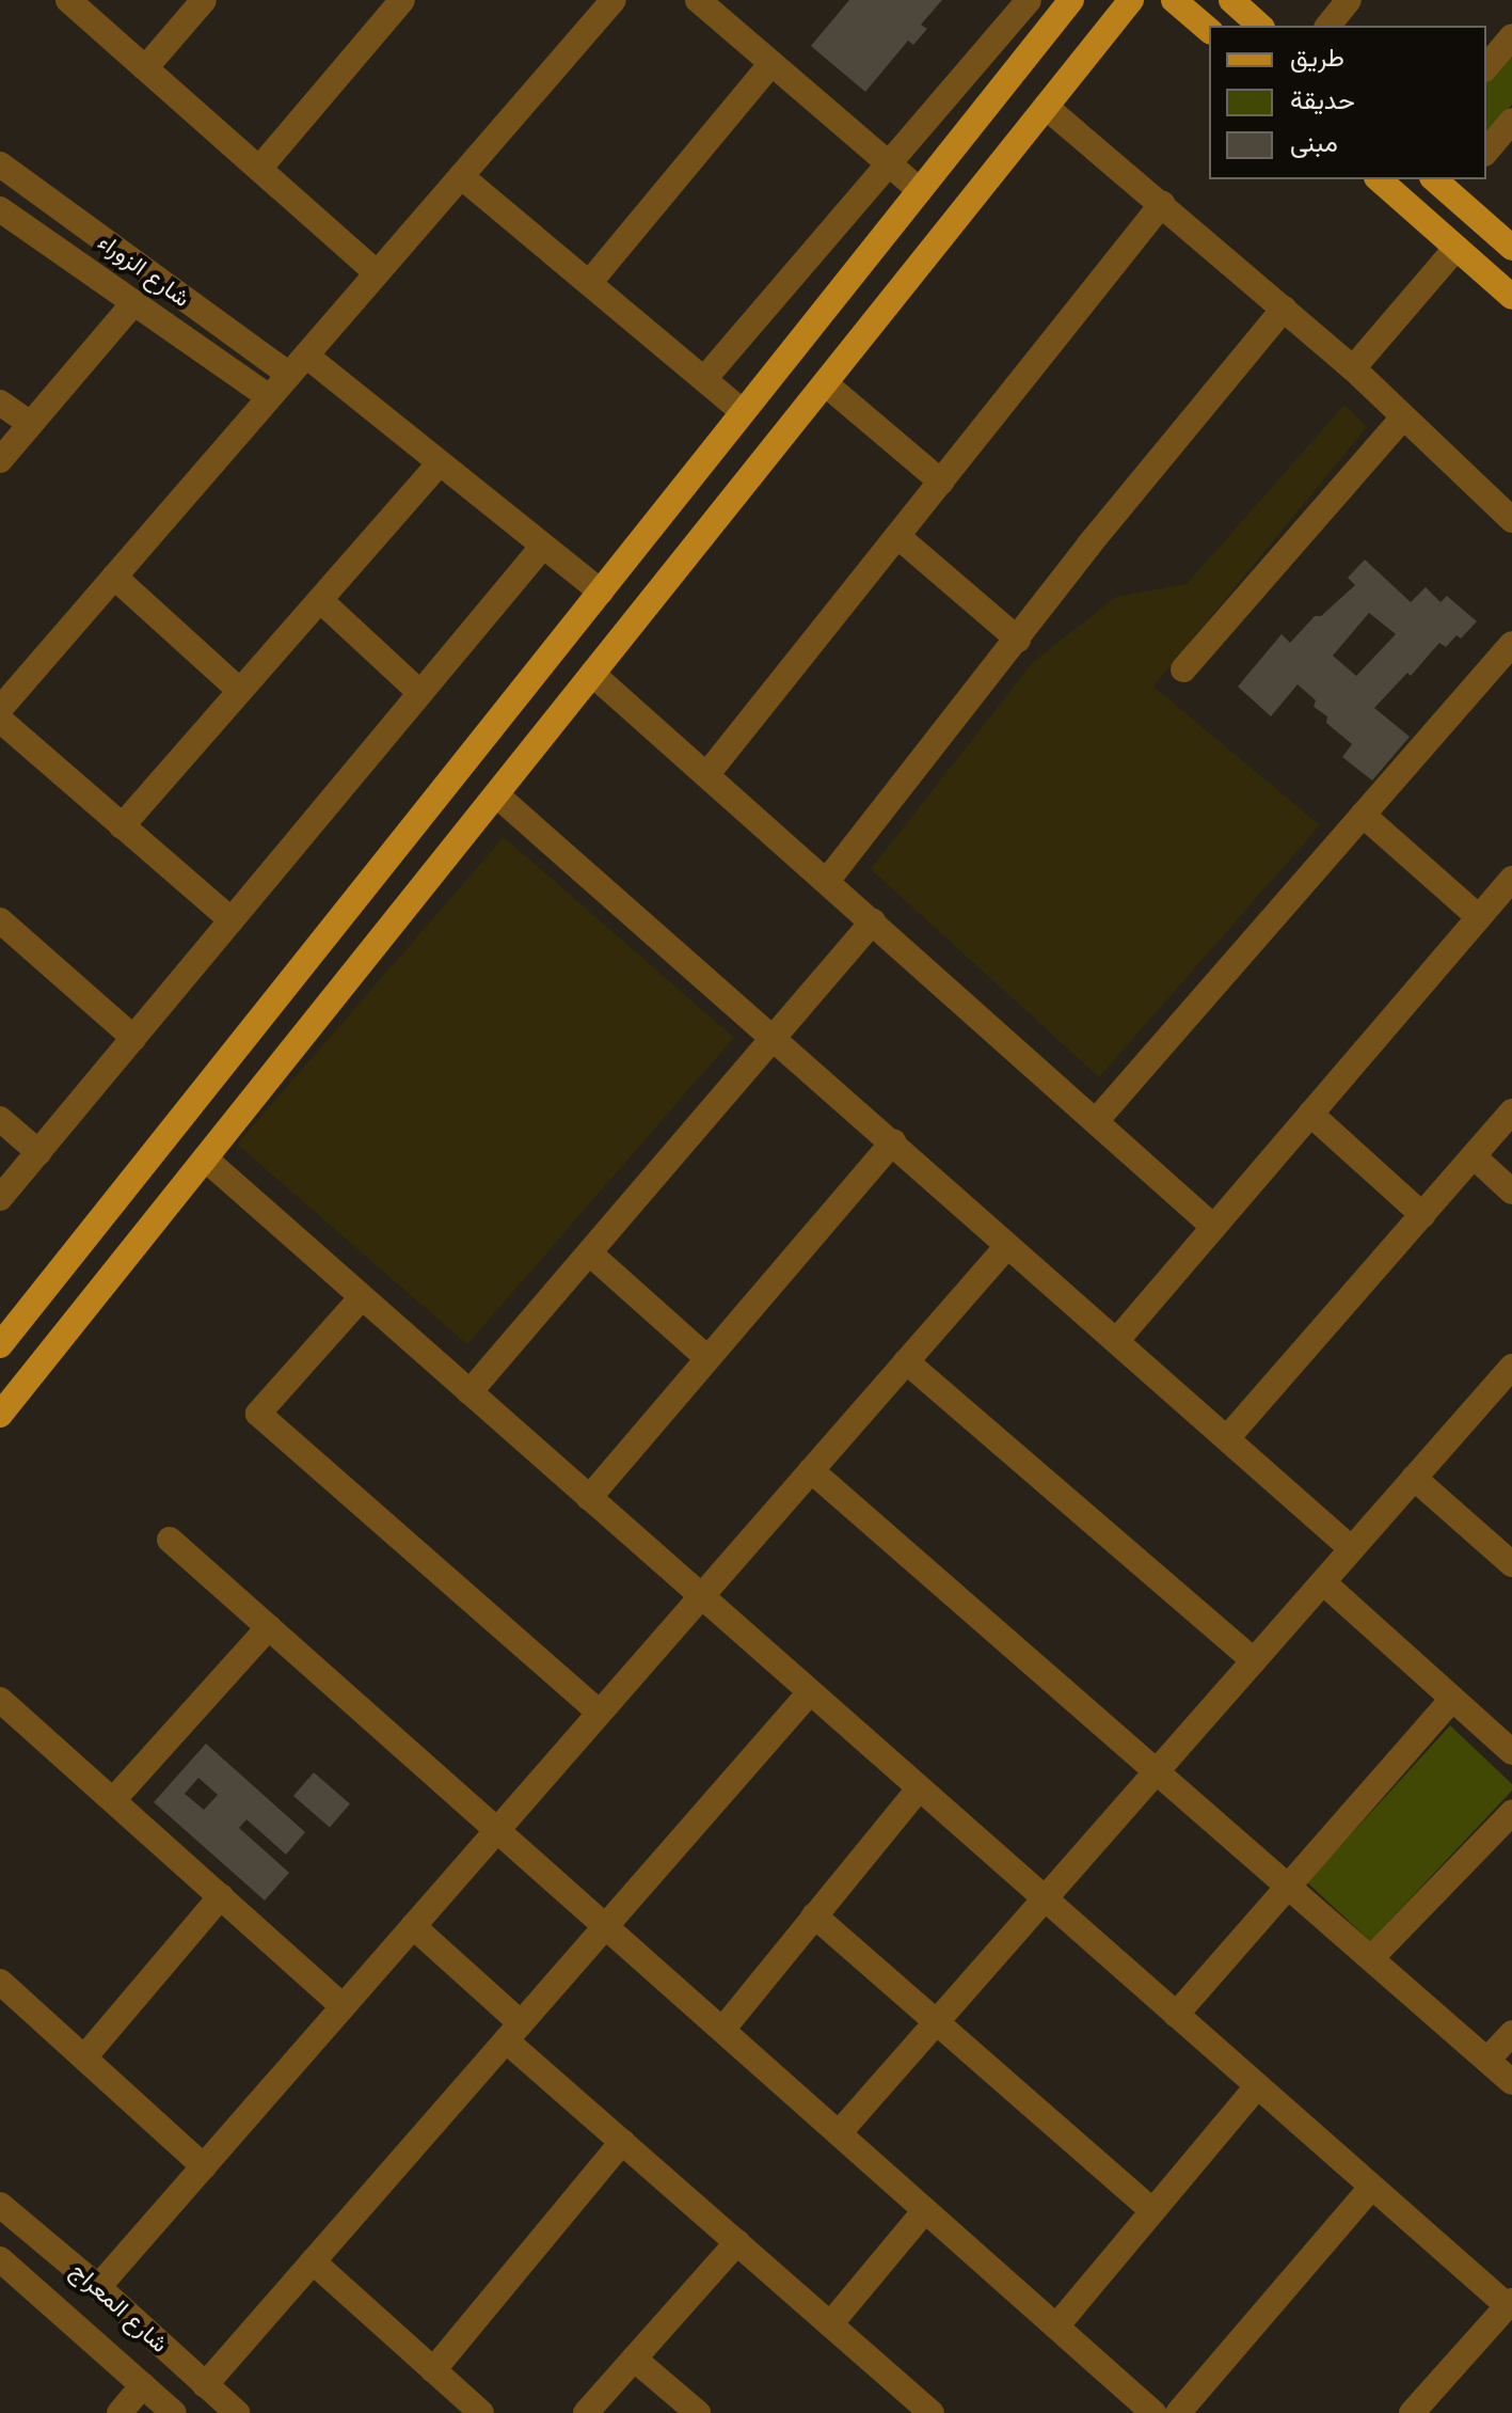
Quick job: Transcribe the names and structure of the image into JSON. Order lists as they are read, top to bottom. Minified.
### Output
{"streets":{"street":["شارع الزوراء","شارع المعراج"]},"legend":["طريق","حديقة","مبنى"]}
